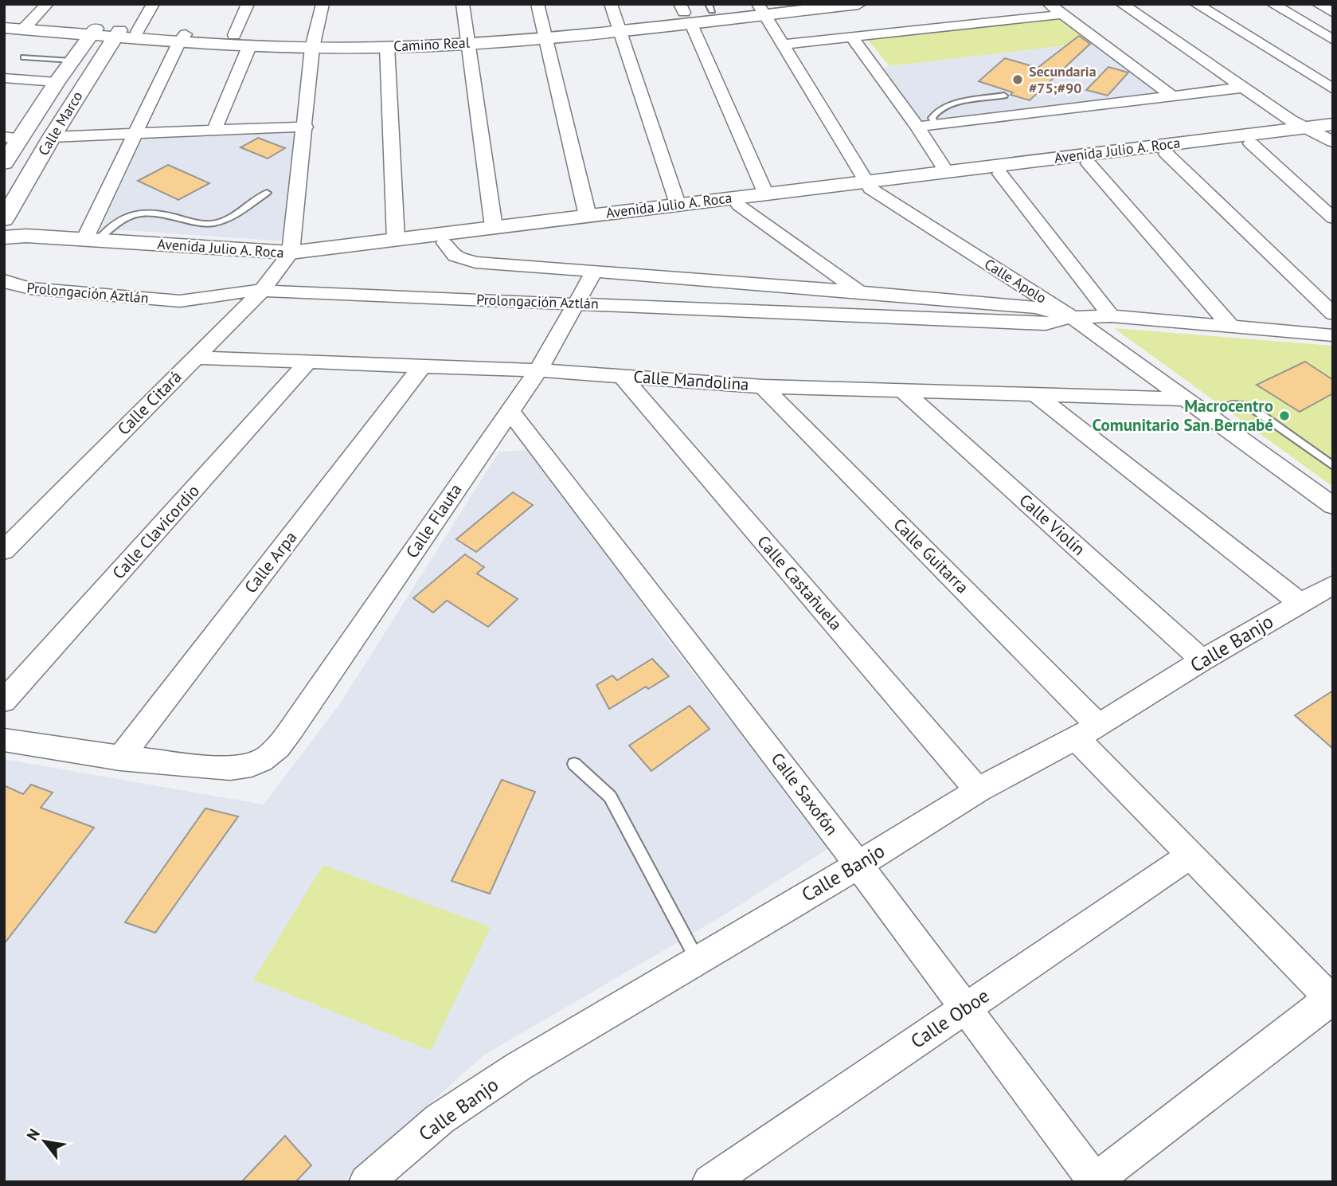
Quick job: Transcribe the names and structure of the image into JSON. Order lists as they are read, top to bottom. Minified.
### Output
{"streets":{"street":["Camino Real","Calle Marco","Avenida Julio A. Roca","Calle Apolo","Prolongación Aztlán","Calle Mandolina","Calle Citará","Calle Flauta","Calle Violín","Calle Clavicordio","Calle Guitarra","Calle Arpa","Calle Castañuela","Calle Banjo","Calle Saxofón","Calle Oboe"]},"crossings":[["Camino Real","Calle Marco"],["Camino Real","Calle Apolo"],["Avenida Julio A. Roca","Calle Apolo"],["Avenida Julio A. Roca","Prolongación Aztlán"],["Avenida Julio A. Roca","Calle Citará"],["Calle Apolo","Prolongación Aztlán"],["Calle Apolo","Calle Mandolina"],["Prolongación Aztlán","Calle Citará"],["Prolongación Aztlán","Calle Flauta"],["Calle Mandolina","Calle Citará"],["Calle Mandolina","Calle Flauta"],["Calle Mandolina","Calle Violín"],["Calle Mandolina","Calle Clavicordio"],["Calle Mandolina","Calle Guitarra"],["Calle Mandolina","Calle Arpa"],["Calle Mandolina","Calle Castañuela"],["Calle Flauta","Calle Arpa"],["Calle Flauta","Calle Saxofón"],["Calle Violín","Calle Banjo"],["Calle Guitarra","Calle Banjo"],["Calle Guitarra","Calle Oboe"],["Calle Castañuela","Calle Banjo"],["Calle Banjo","Calle Saxofón"],["Calle Saxofón","Calle Oboe"]],"places":["Secundaria #75;#90","Macrocentro Comunitario San Bernabé"],"north":"top left"}
